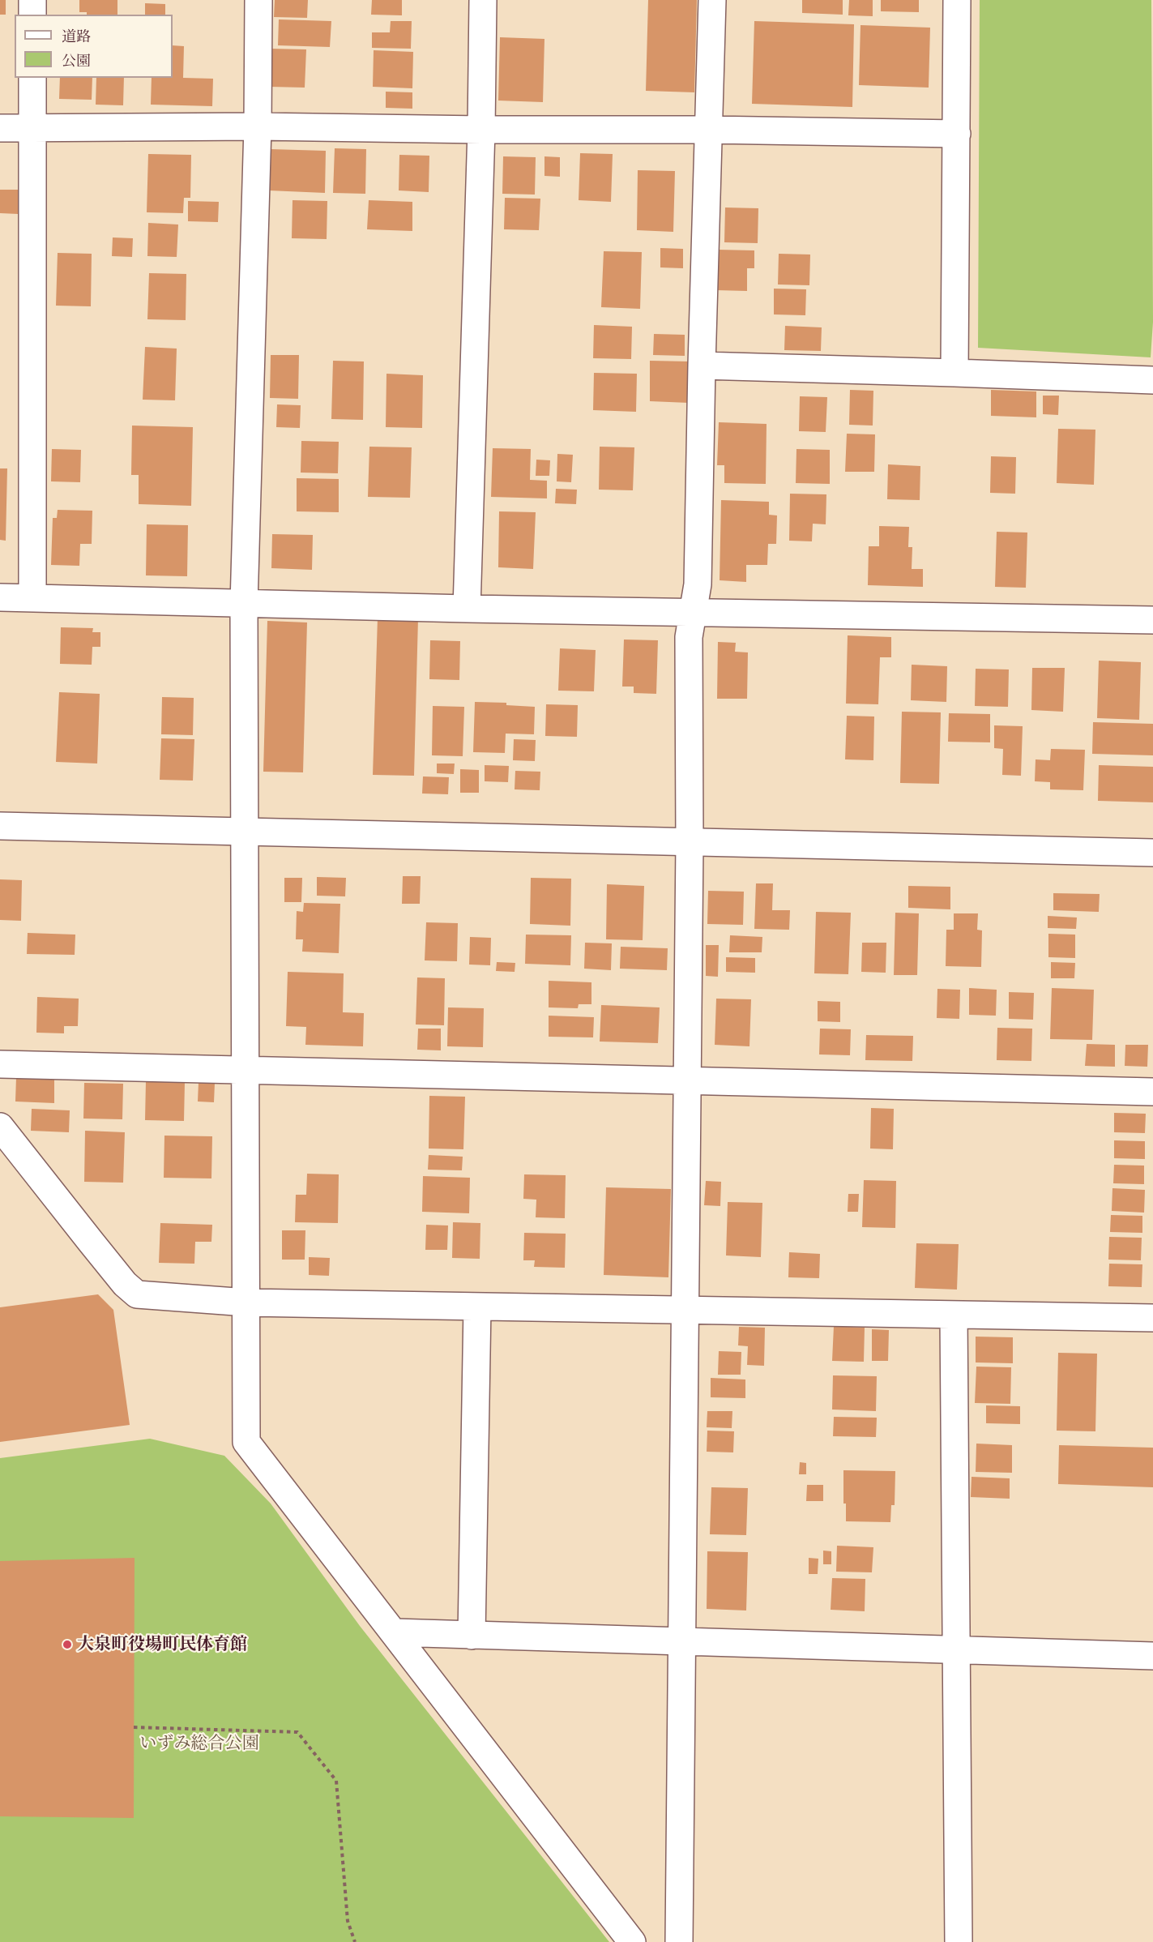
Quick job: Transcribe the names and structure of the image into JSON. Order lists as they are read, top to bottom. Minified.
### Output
{"parks":["いずみ総合公園"],"places":["大泉町役場町民体育館"],"legend":["道路","公園"]}
